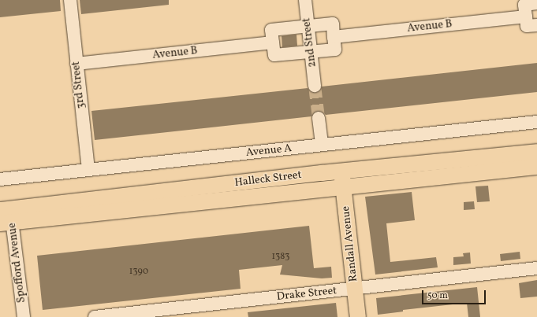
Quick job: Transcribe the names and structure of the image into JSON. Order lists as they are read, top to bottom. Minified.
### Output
{"streets":{"main road":["Halleck Street","Randall Avenue"],"street":["Avenue B","2nd Street","3rd Street","Avenue A","Spofford Avenue","Drake Street"]},"crossings":[["Avenue B","3rd Street"],["3rd Street","Avenue A"],["Halleck Street","Randall Avenue"],["Halleck Street","Spofford Avenue"],["Randall Avenue","Drake Street"]],"house_numbers":["1383","1390"],"scale_bar":"50 m"}
